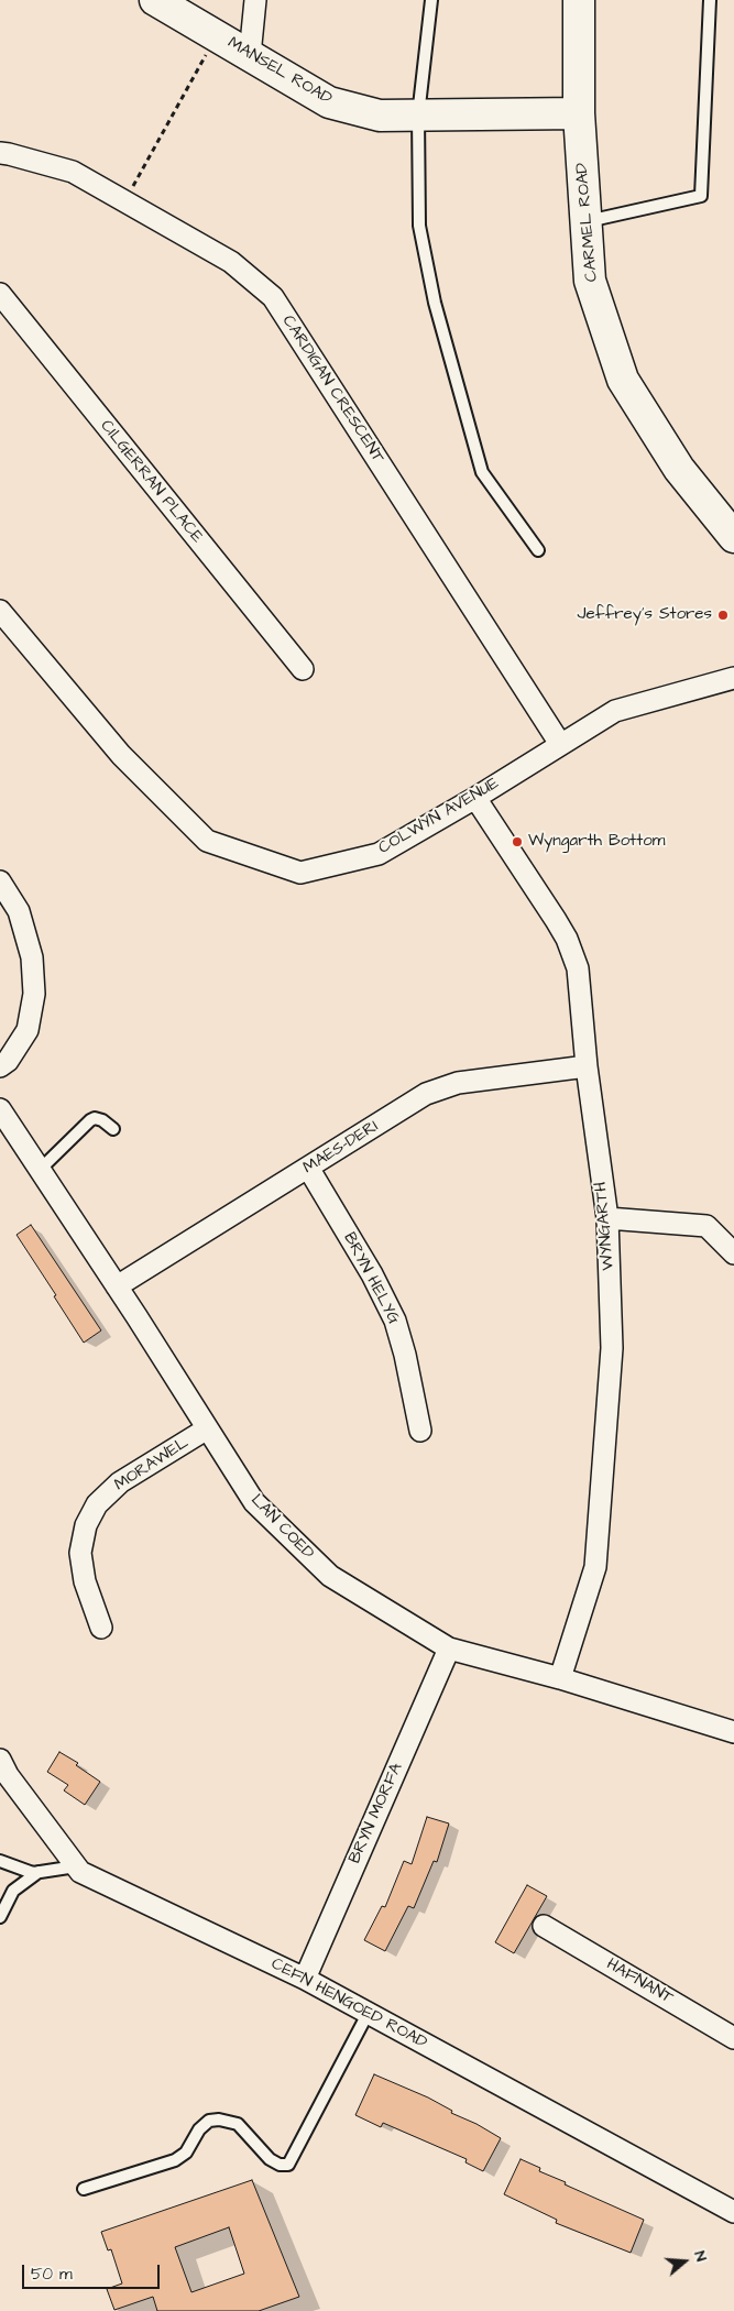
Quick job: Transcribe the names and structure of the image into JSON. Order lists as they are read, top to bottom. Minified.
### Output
{"streets":{"street":["MANSEL ROAD","CARMEL ROAD","CARDIGAN CRESCENT","CILGERRAN PLACE","COLWYN AVENUE","MAES-DERI","WYNGARTH","BRYN HELYG","MORAWEL","LAN COED","BRYN MORFA","HAFNANT","CEFN HENGOED ROAD"]},"crossings":[["MANSEL ROAD","CARMEL ROAD"],["CARDIGAN CRESCENT","COLWYN AVENUE"],["COLWYN AVENUE","WYNGARTH"],["MAES-DERI","WYNGARTH"],["MAES-DERI","BRYN HELYG"],["MAES-DERI","LAN COED"],["WYNGARTH","LAN COED"],["MORAWEL","LAN COED"],["LAN COED","BRYN MORFA"],["BRYN MORFA","CEFN HENGOED ROAD"]],"places":["Jeffrey's Stores","Wyngarth Bottom"],"scale_bar":"50 m","north":"right"}
